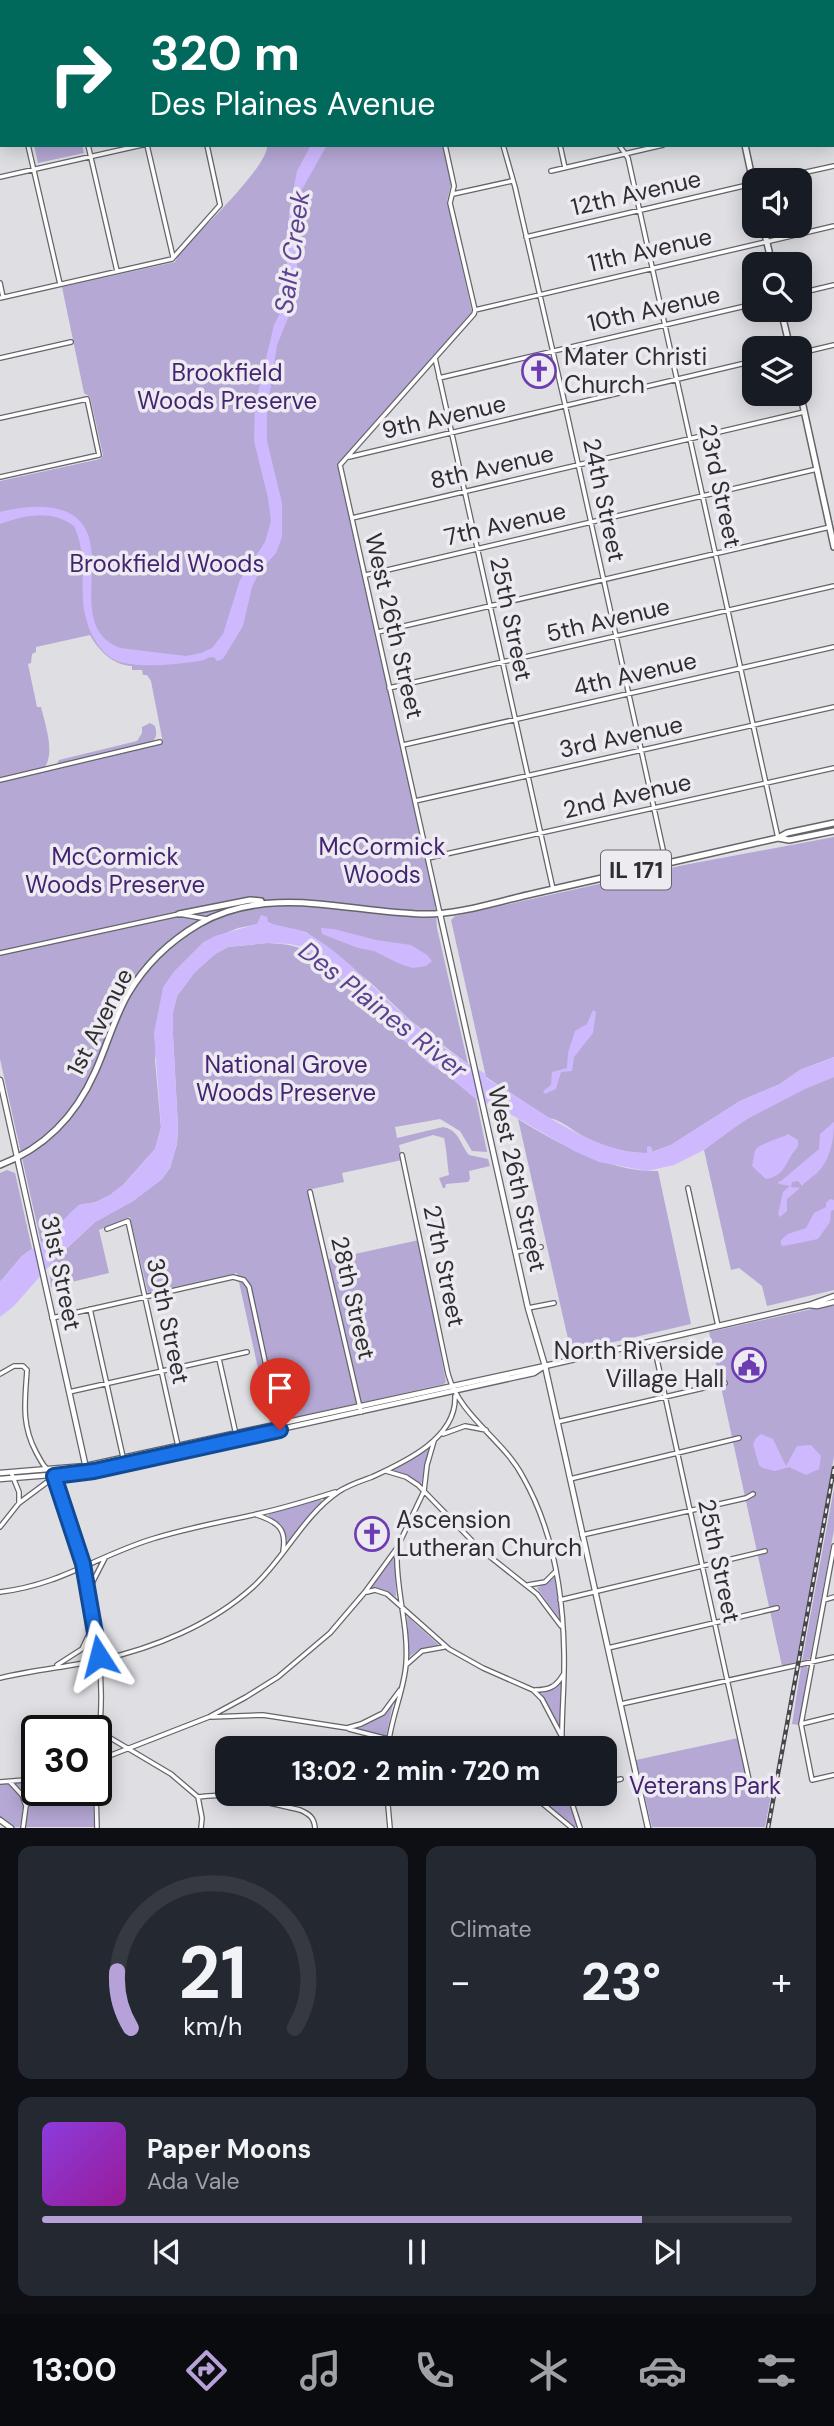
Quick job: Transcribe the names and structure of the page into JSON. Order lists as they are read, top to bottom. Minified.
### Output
{"streets":{"main road":["West 26th Street","IL 171","1st Avenue","31st Street"],"street":["12th Avenue","11th Avenue","10th Avenue","9th Avenue","8th Avenue","23rd Street","24th Street","7th Avenue","25th Street","5th Avenue","4th Avenue","3rd Avenue","2nd Avenue","27th Street","28th Street","30th Street"]},"crossings":[["12th Avenue","23rd Street"],["12th Avenue","24th Street"],["11th Avenue","23rd Street"],["11th Avenue","24th Street"],["10th Avenue","23rd Street"],["10th Avenue","24th Street"],["10th Avenue","25th Street"],["9th Avenue","23rd Street"],["9th Avenue","24th Street"],["9th Avenue","25th Street"],["9th Avenue","West 26th Street"],["8th Avenue","23rd Street"],["8th Avenue","24th Street"],["8th Avenue","25th Street"],["8th Avenue","West 26th Street"],["23rd Street","7th Avenue"],["23rd Street","5th Avenue"],["23rd Street","4th Avenue"],["23rd Street","3rd Avenue"],["23rd Street","2nd Avenue"],["23rd Street","1st Avenue"],["24th Street","7th Avenue"],["24th Street","5th Avenue"],["24th Street","4th Avenue"],["24th Street","3rd Avenue"],["24th Street","2nd Avenue"],["24th Street","1st Avenue"],["7th Avenue","25th Street"],["7th Avenue","West 26th Street"],["25th Street","5th Avenue"],["25th Street","4th Avenue"],["25th Street","3rd Avenue"],["25th Street","2nd Avenue"],["25th Street","1st Avenue"],["5th Avenue","West 26th Street"],["West 26th Street","4th Avenue"],["West 26th Street","3rd Avenue"],["West 26th Street","2nd Avenue"],["West 26th Street","1st Avenue"],["1st Avenue","31st Street"]],"water":["Salt Creek","Des Plaines River"],"parks":["Brookfield Woods Preserve","Brookfield Woods","McCormick Woods","McCormick Woods Preserve","National Grove Woods Preserve","Veterans Park"],"places":{"church":["Mater Christi Church","Ascension Lutheran Church"],"public building":["North Riverside Village Hall"]},"page":{"turn":["320 m","Des Plaines Avenue"],"limit":"30","trip":"13:02 · 2 min · 720 m","tile":"Climate","heat":["−","23°","+"],"song":["Paper Moons","Ada Vale"],"tabs":"13:00","gauge":["21","km/h"]}}
